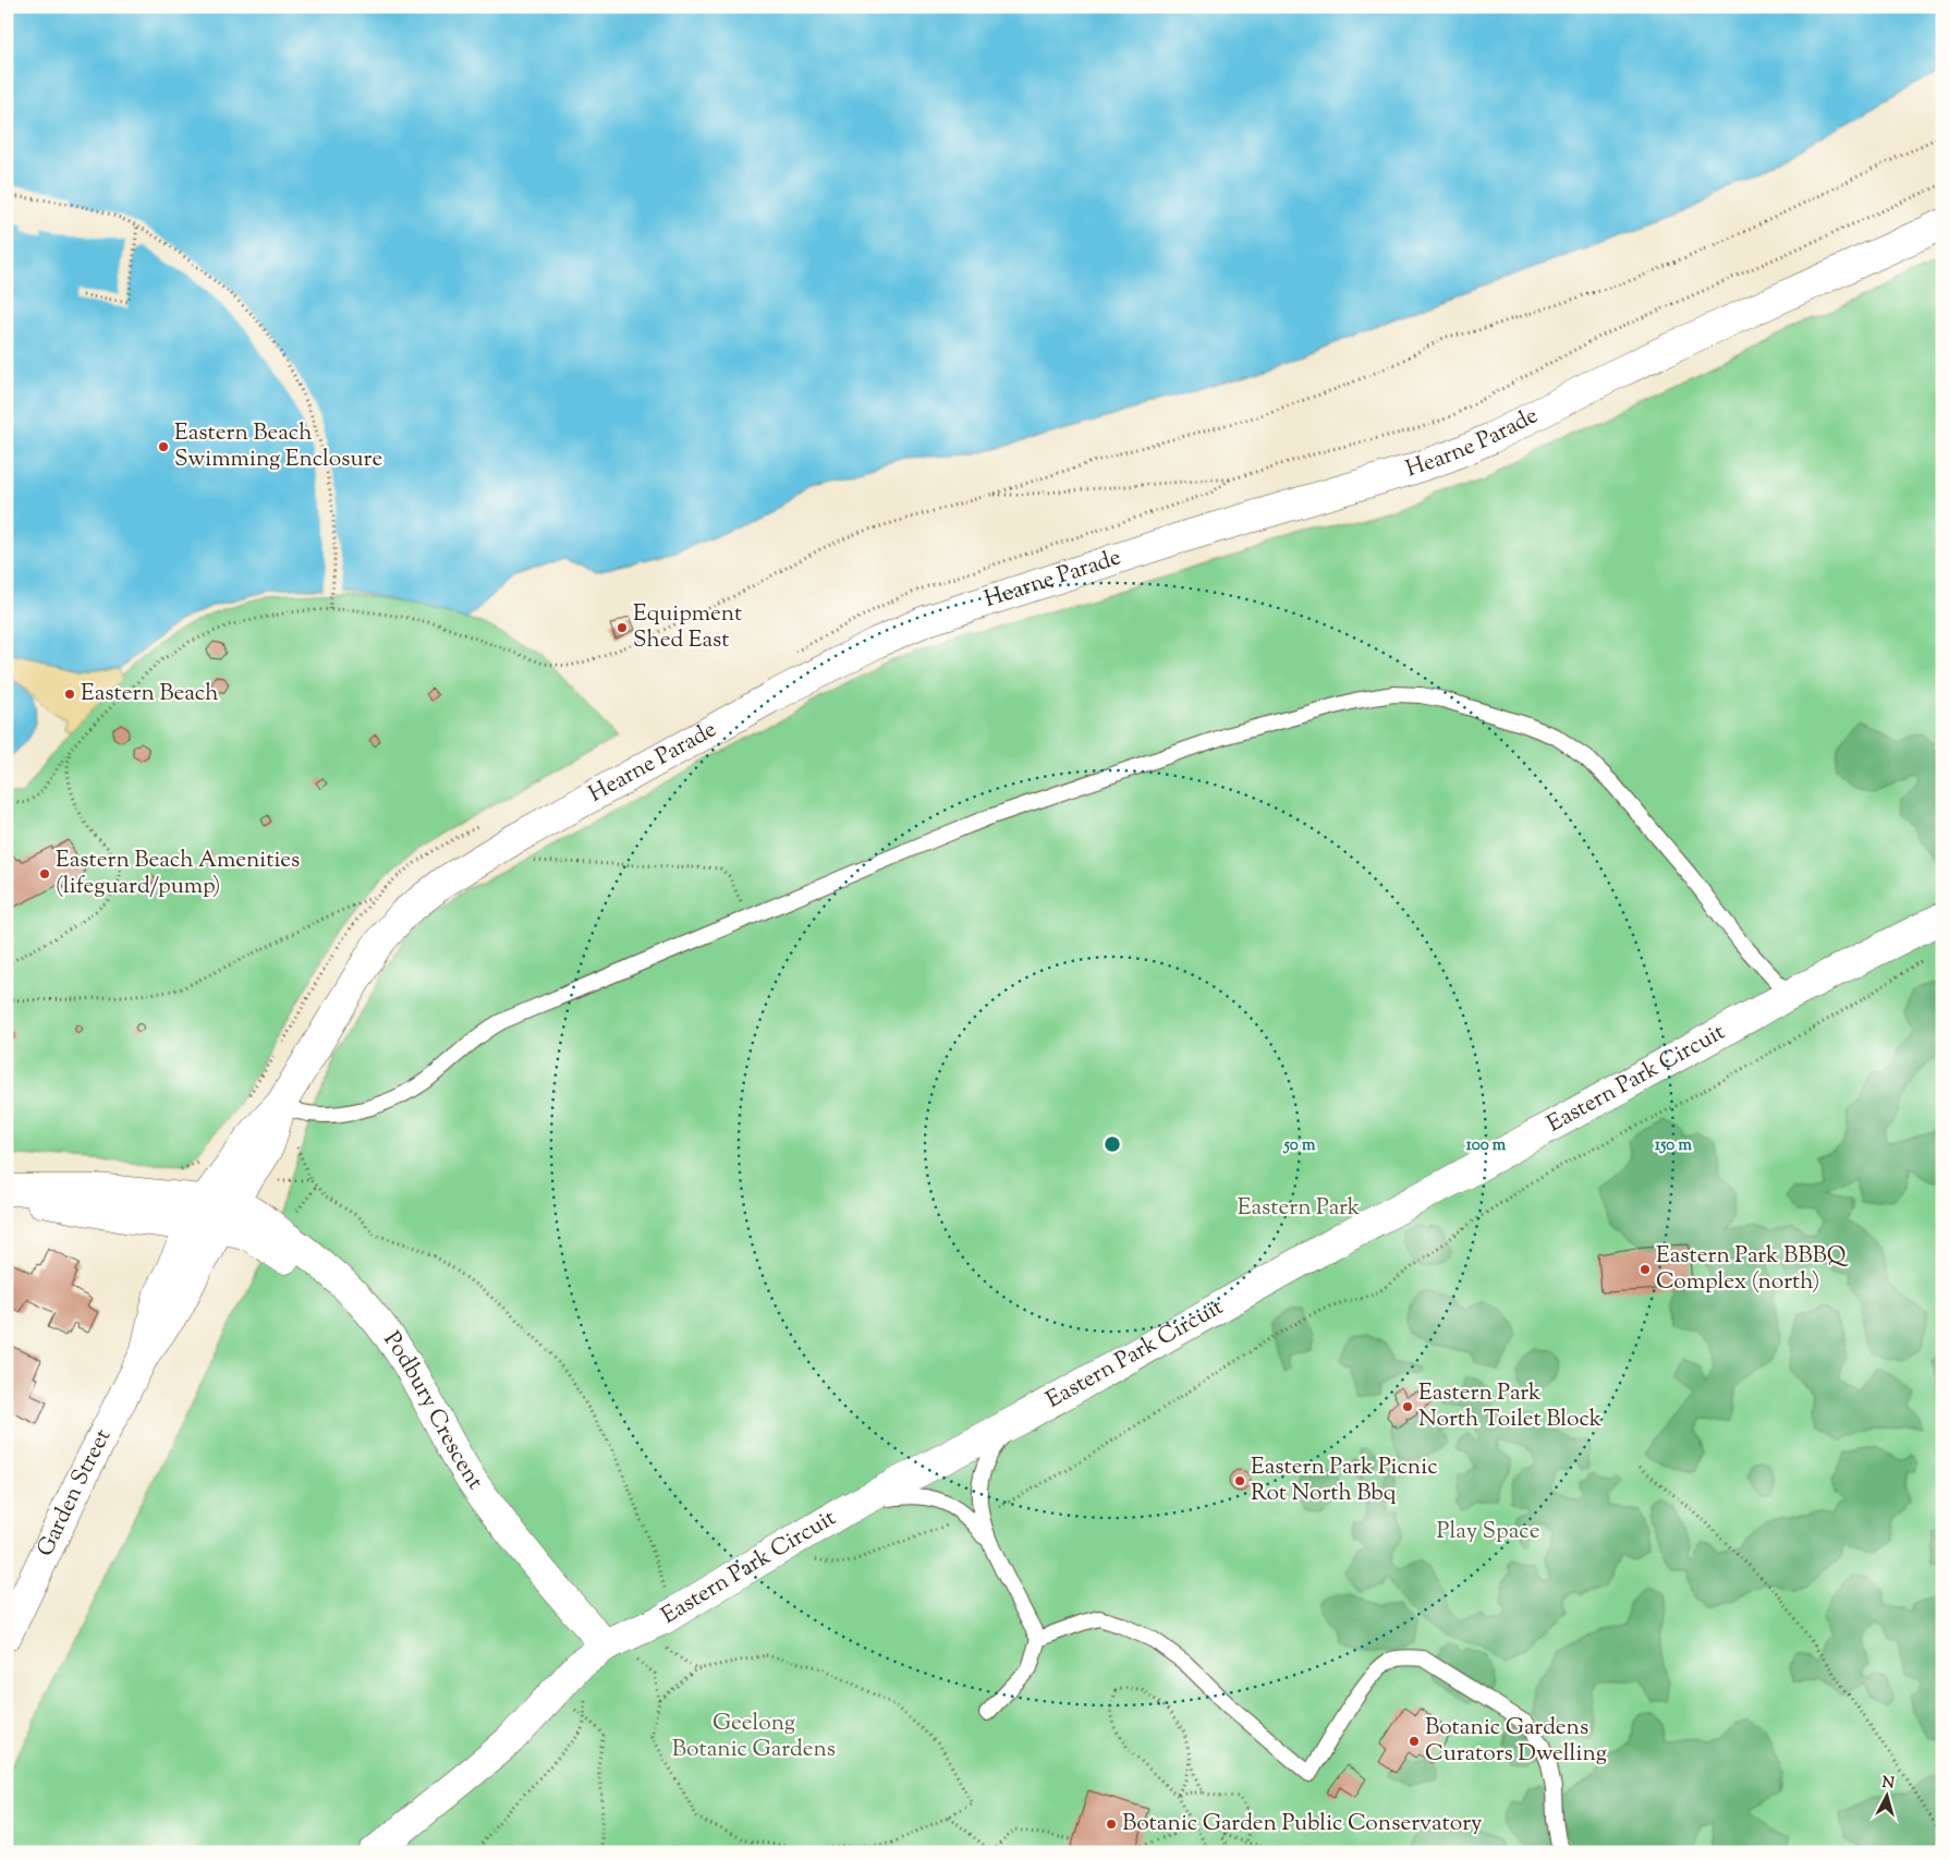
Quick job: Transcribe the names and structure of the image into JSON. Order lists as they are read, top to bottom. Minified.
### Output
{"streets":{"street":["Hearne Parade","Eastern Park Circuit","Podbury Crescent","Garden Street"]},"crossings":[["Hearne Parade","Podbury Crescent"],["Hearne Parade","Garden Street"],["Eastern Park Circuit","Podbury Crescent"],["Podbury Crescent","Garden Street"]],"parks":["Eastern Park","Play Space","Geelong Botanic Gardens"],"places":["Eastern Beach Swimming Enclosure","Equipment Shed East","Eastern Beach","Eastern Beach Amenities (lifeguard/pump)","Eastern Park BBBQ Complex (north)","Eastern Park North Toilet Block","Eastern Park Picnic Rot North Bbq","Botanic Gardens Curators Dwelling","Botanic Garden Public Conservatory"],"north":"top","rings":["50 m","100 m","150 m"]}
